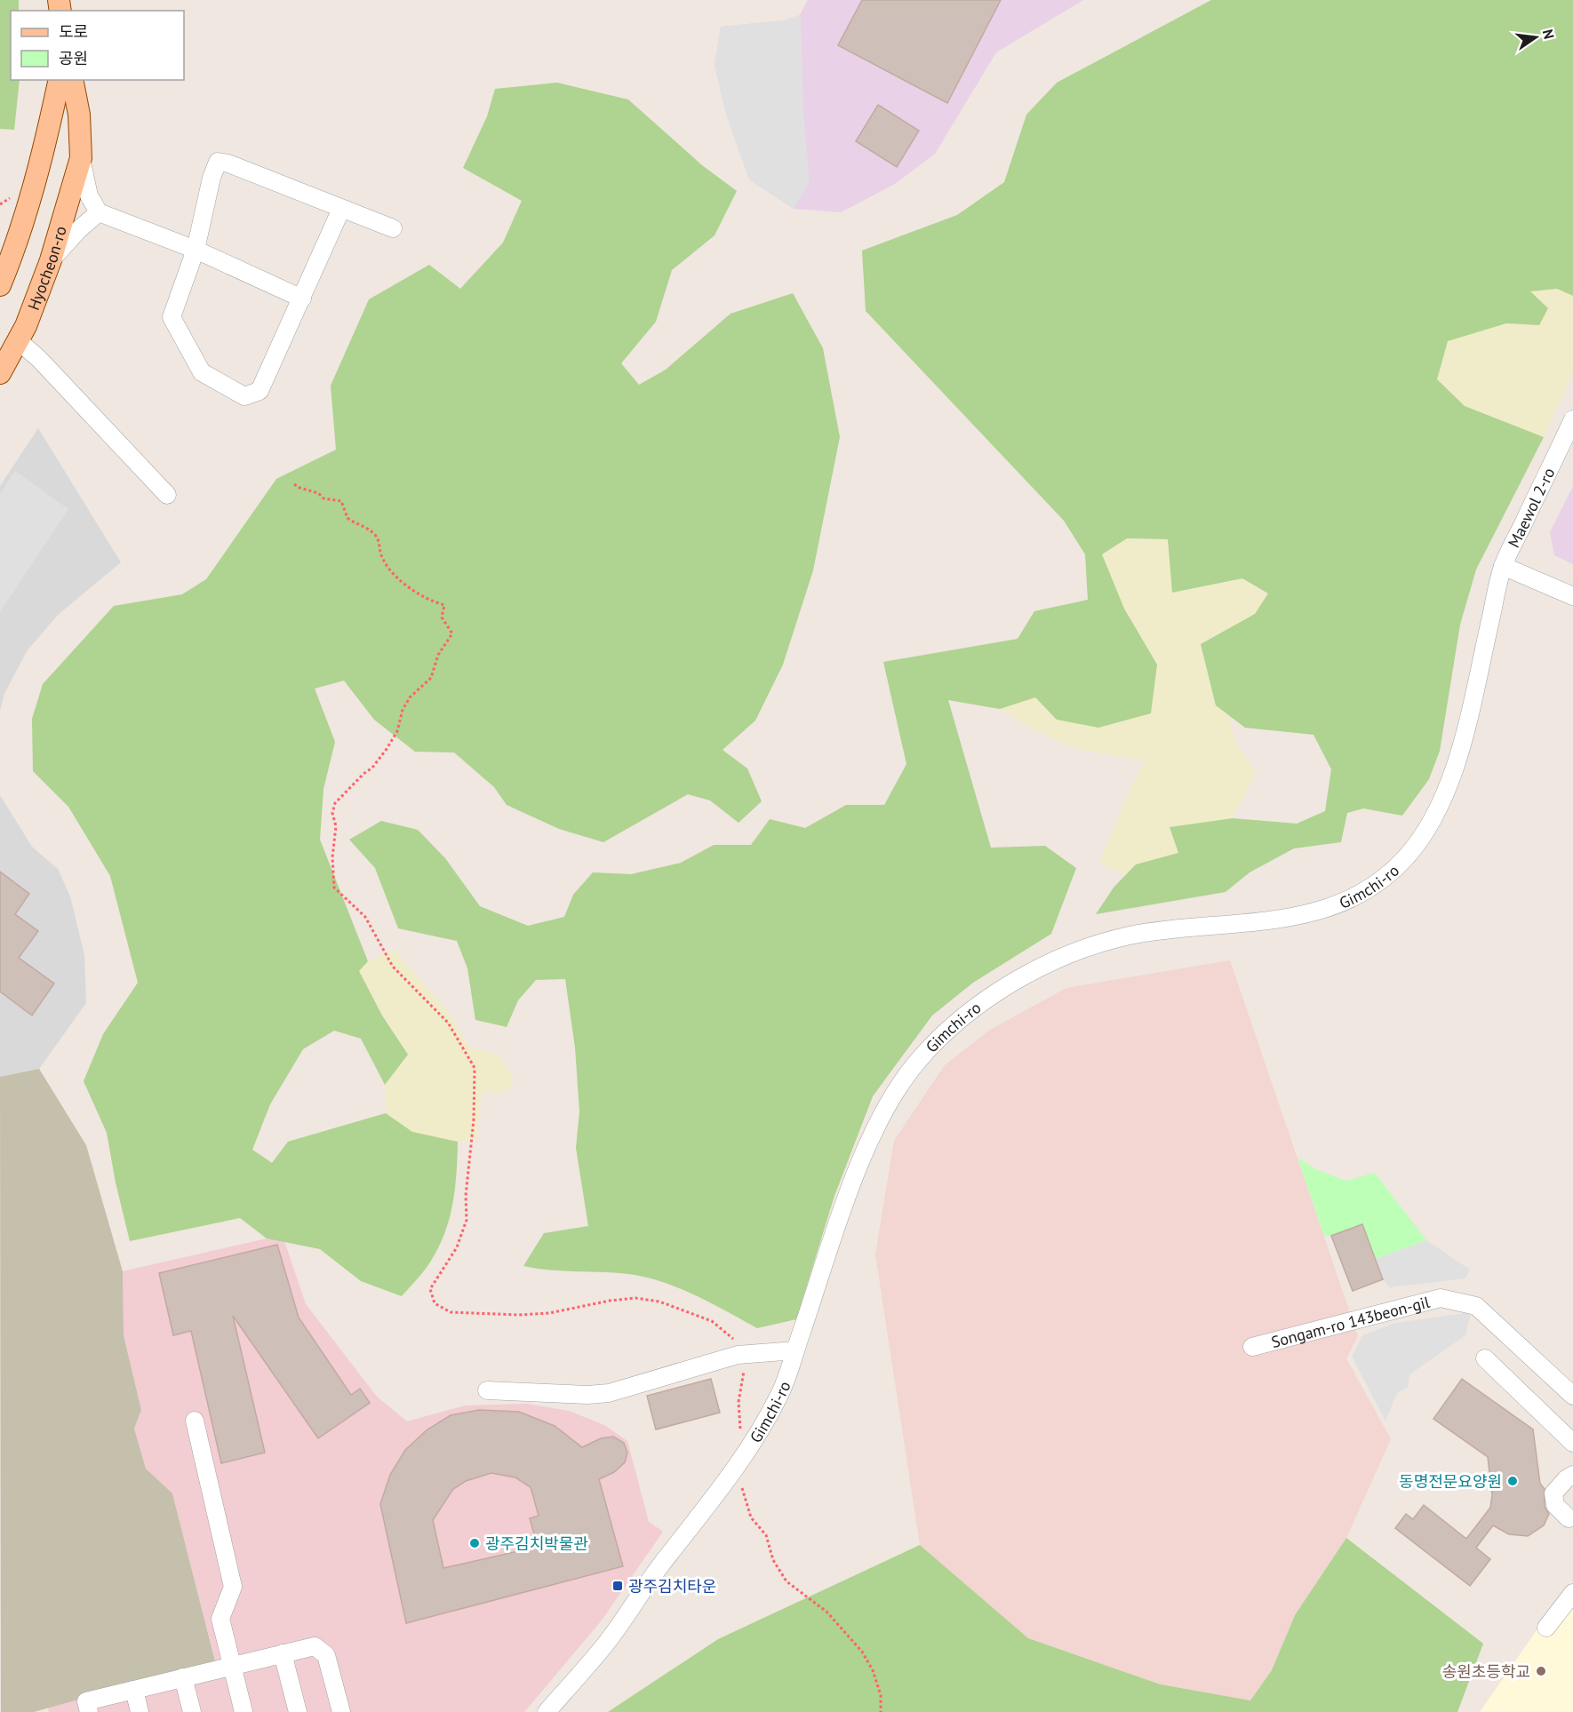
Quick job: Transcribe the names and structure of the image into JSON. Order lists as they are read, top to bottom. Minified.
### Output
{"streets":{"main road":["Hyocheon-ro"],"street":["Maewol 2-ro","Gimchi-ro","Songam-ro 143beon-gil"]},"crossings":[["Maewol 2-ro","Gimchi-ro"]],"places":{"other":["동명전문요양원","광주김치박물관","송원초등학교"],"transit":["광주김치타운"]},"legend":["도로","공원"],"north":"right"}
